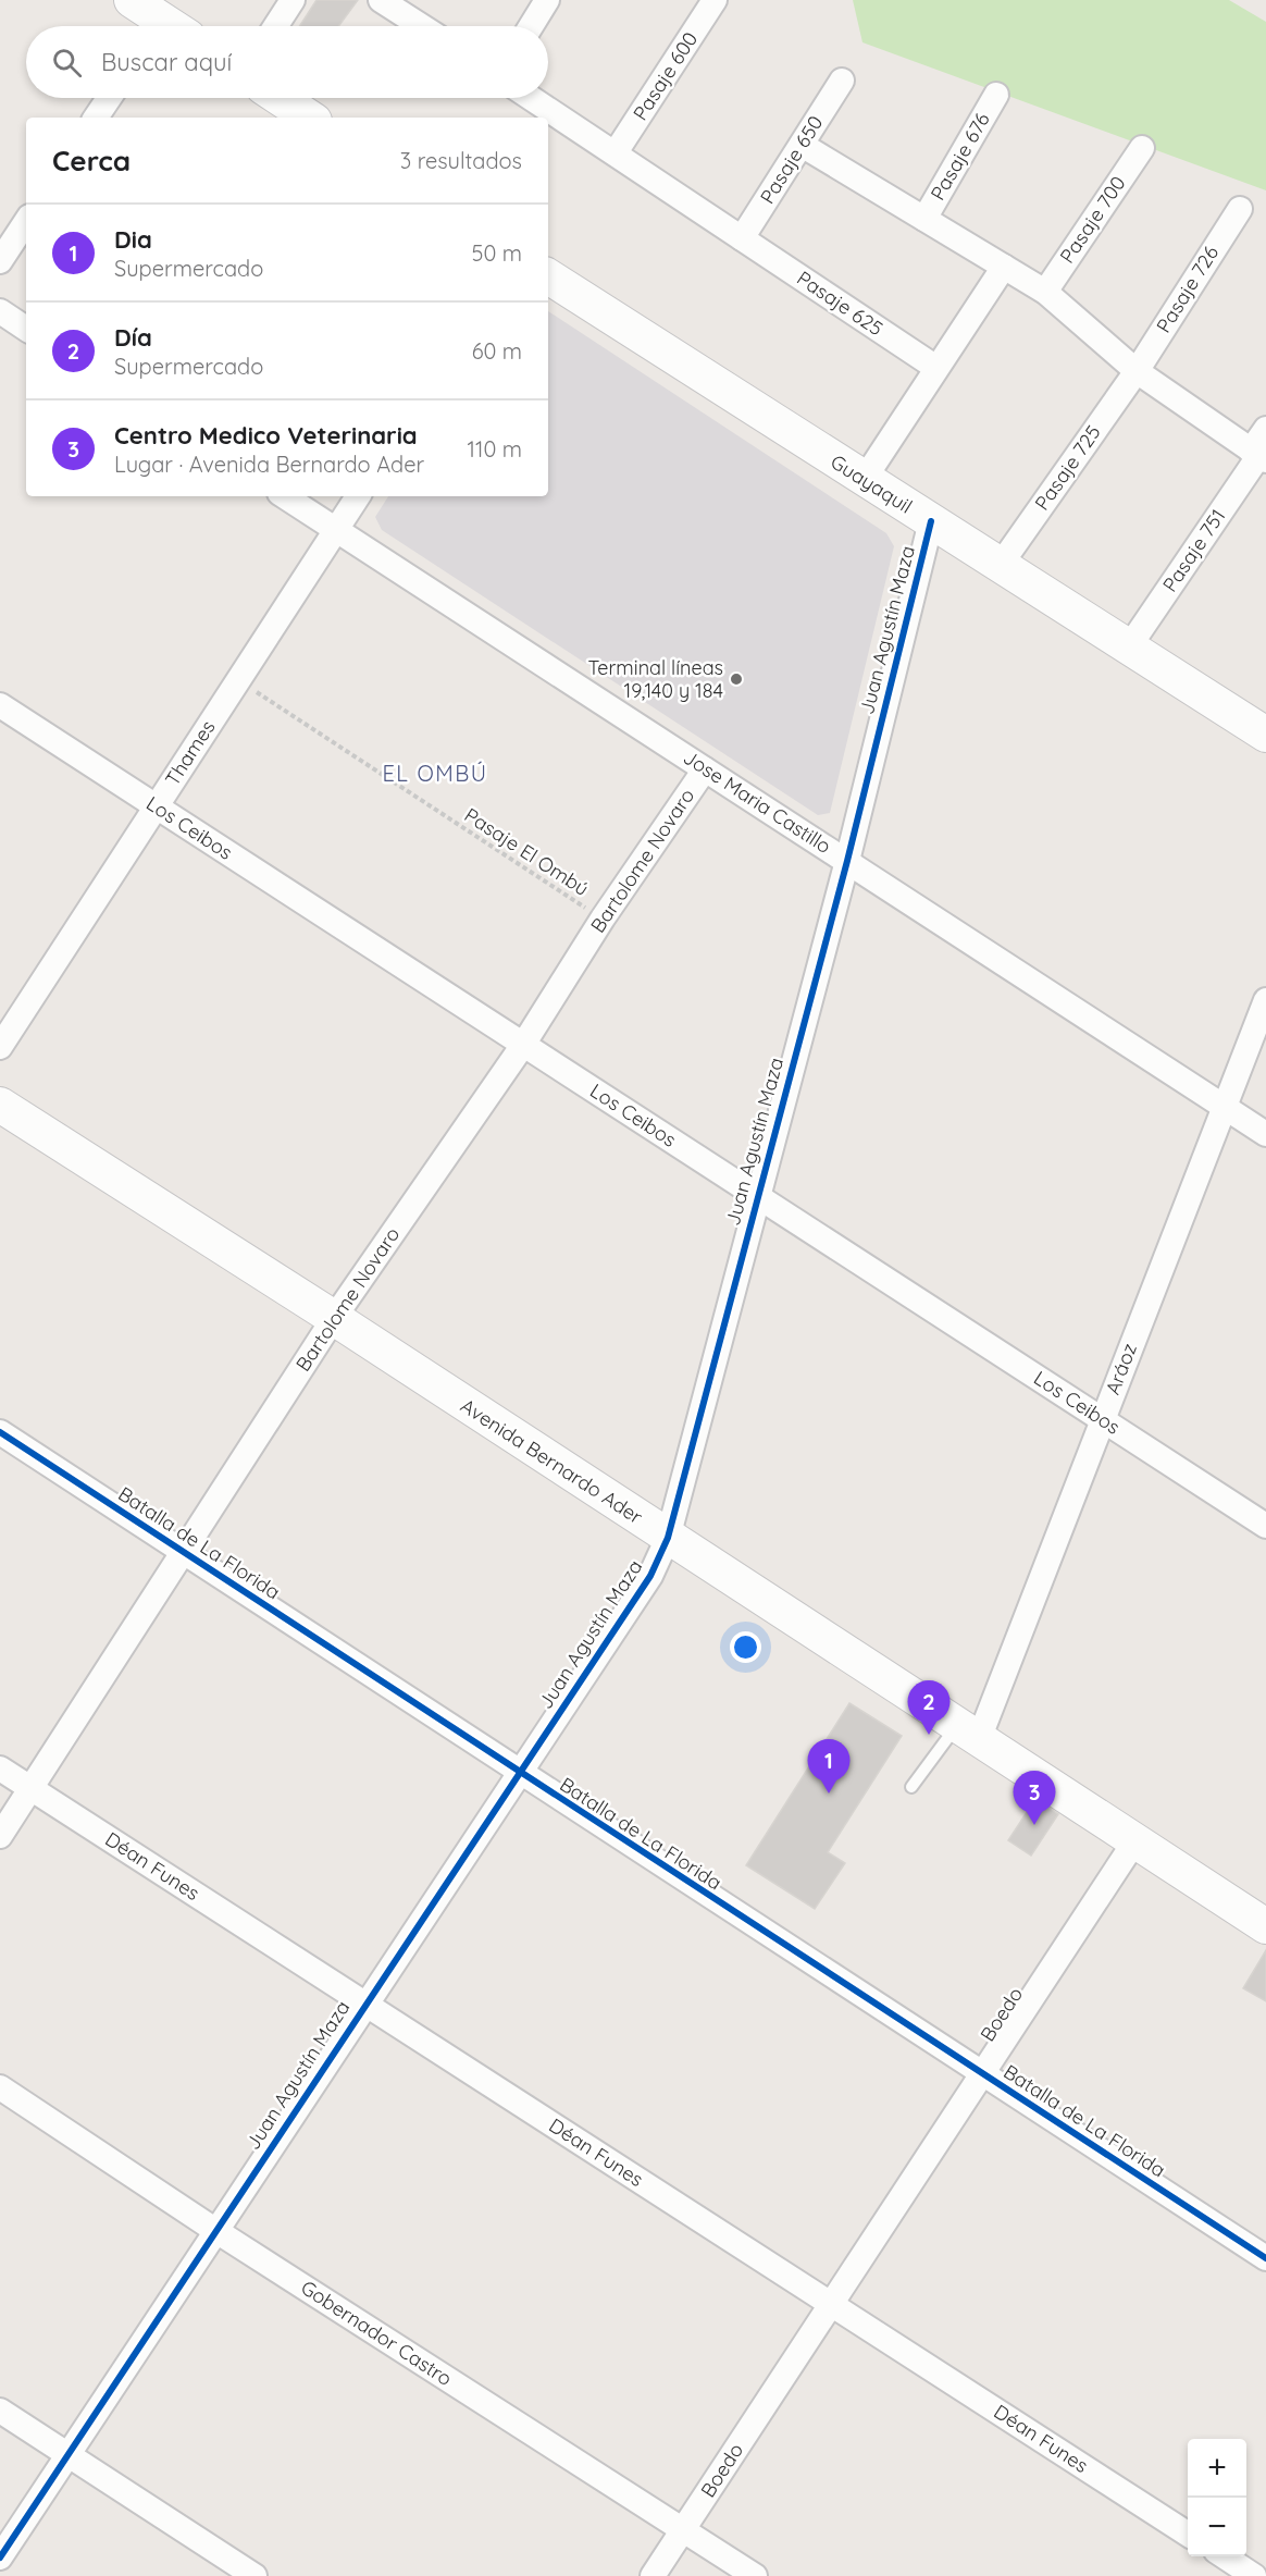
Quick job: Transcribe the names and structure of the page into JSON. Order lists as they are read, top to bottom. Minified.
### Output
{"streets":{"main road":["Guayaquil","Avenida Bernardo Ader"],"street":["Pasaje 600","Pasaje 676","Pasaje 650","Pasaje 700","Pasaje 726","Pasaje 625","Pasaje 725","Pasaje 751","Juan Agustín Maza","Thames","Jose Maria Castillo","Los Ceibos","Bartolome Novaro","Aráoz","Batalla de La Florida","Déan Funes","Boedo","Gobernador Castro"],"path":["Pasaje El Ombú"]},"crossings":[["Pasaje 600","Pasaje 625"],["Pasaje 650","Pasaje 625"],["Pasaje 726","Pasaje 725"],["Pasaje 725","Guayaquil"],["Guayaquil","Pasaje 751"],["Guayaquil","Juan Agustín Maza"],["Juan Agustín Maza","Jose Maria Castillo"],["Juan Agustín Maza","Los Ceibos"],["Juan Agustín Maza","Avenida Bernardo Ader"],["Juan Agustín Maza","Batalla de La Florida"],["Juan Agustín Maza","Déan Funes"],["Juan Agustín Maza","Gobernador Castro"],["Thames","Jose Maria Castillo"],["Thames","Los Ceibos"],["Thames","Pasaje El Ombú"],["Jose Maria Castillo","Bartolome Novaro"],["Jose Maria Castillo","Aráoz"],["Los Ceibos","Bartolome Novaro"],["Los Ceibos","Aráoz"],["Pasaje El Ombú","Bartolome Novaro"],["Bartolome Novaro","Avenida Bernardo Ader"],["Bartolome Novaro","Batalla de La Florida"],["Bartolome Novaro","Déan Funes"],["Aráoz","Avenida Bernardo Ader"],["Avenida Bernardo Ader","Boedo"],["Batalla de La Florida","Boedo"],["Déan Funes","Boedo"],["Boedo","Gobernador Castro"]],"districts":["EL OMBÚ"],"places":["Terminal líneas 19,140 y 184"],"page":{"search":"Buscar aquí","heading":["Cerca","3 resultados"],"list":[{"mark":"1","name":"Dia","note":"Supermercado","value":"50 m"},{"mark":"2","name":"Día","note":"Supermercado","value":"60 m"},{"mark":"3","name":"Centro Medico Veterinaria","note":"Lugar · Avenida Bernardo Ader","value":"110 m"}],"pins":["2","1","3"],"map_buttons":["+","−"]}}
